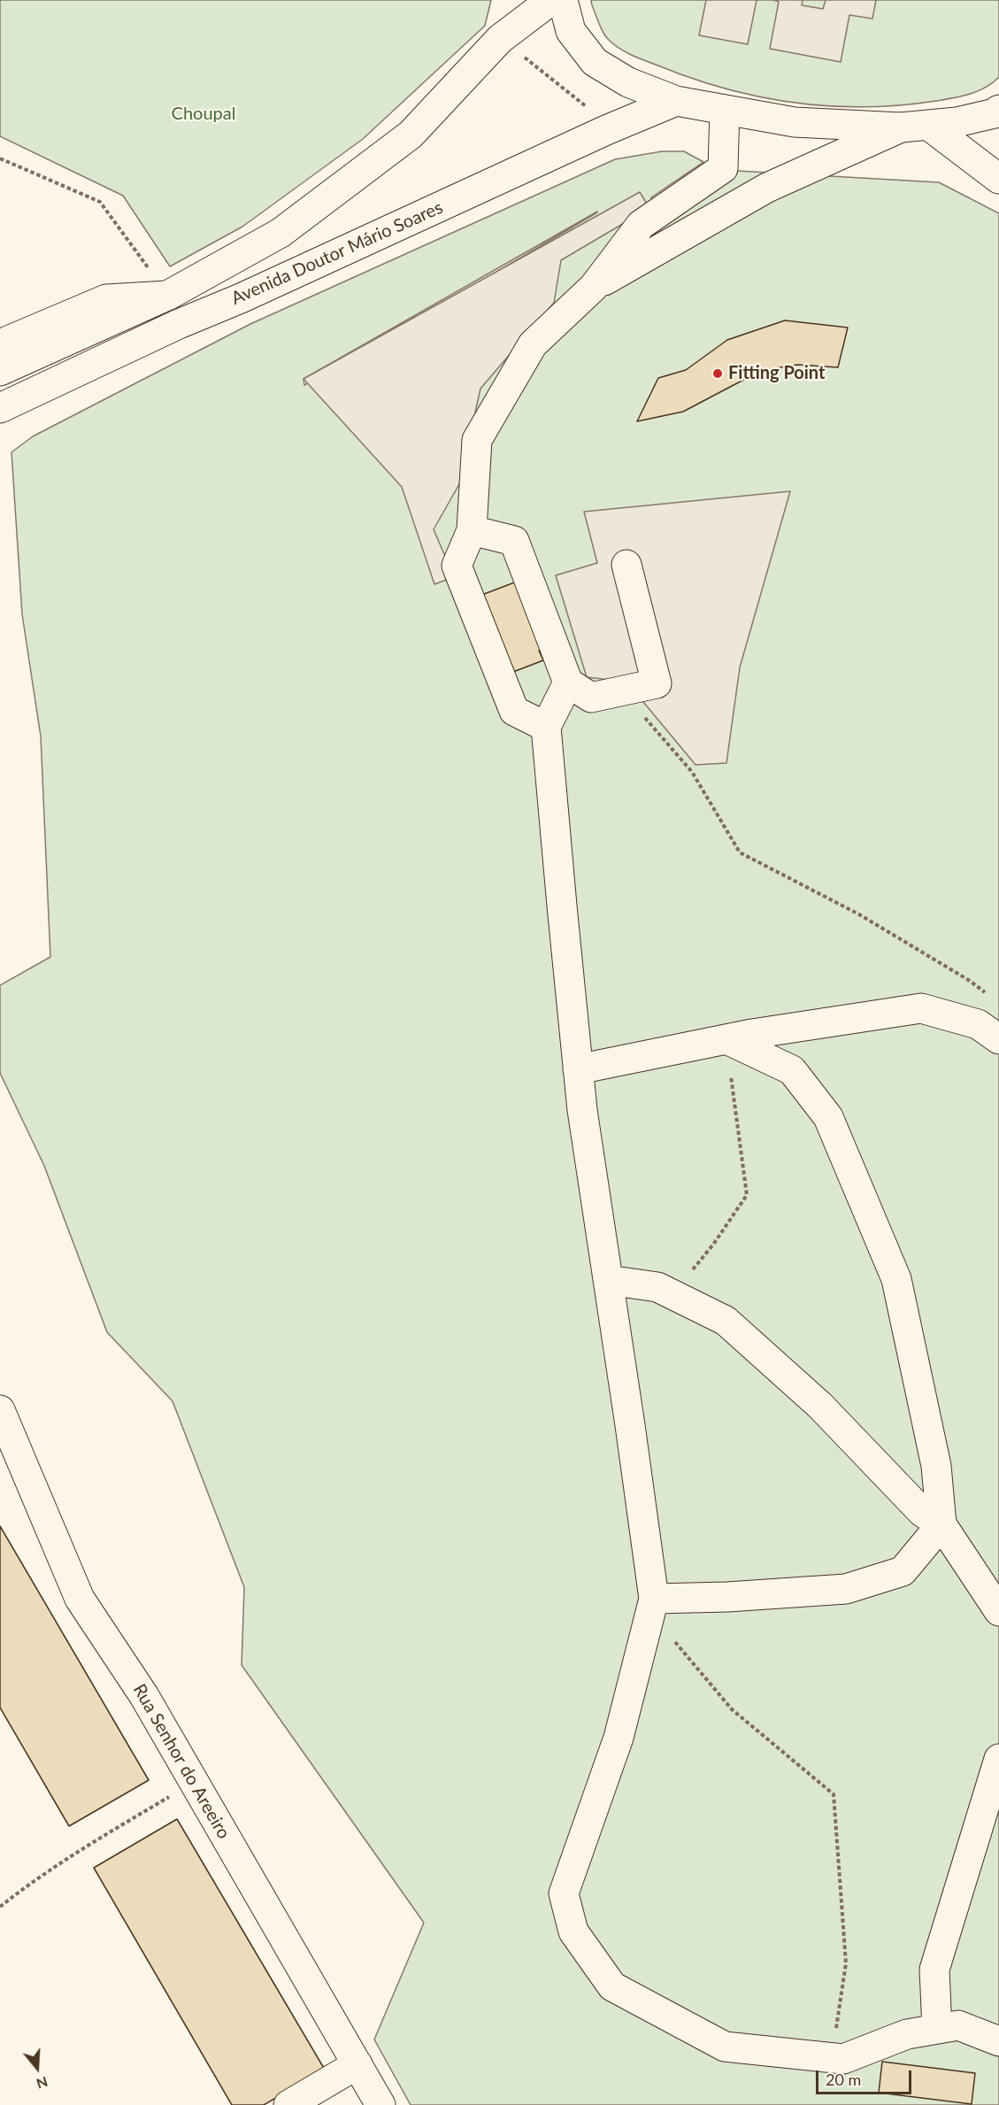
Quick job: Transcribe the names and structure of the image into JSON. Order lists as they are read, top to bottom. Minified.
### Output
{"streets":{"main road":["Avenida Doutor Mário Soares","Rua Senhor do Areeiro"]},"parks":["Choupal"],"places":["Fitting Point"],"scale_bar":"20 m","north":"bottom"}
